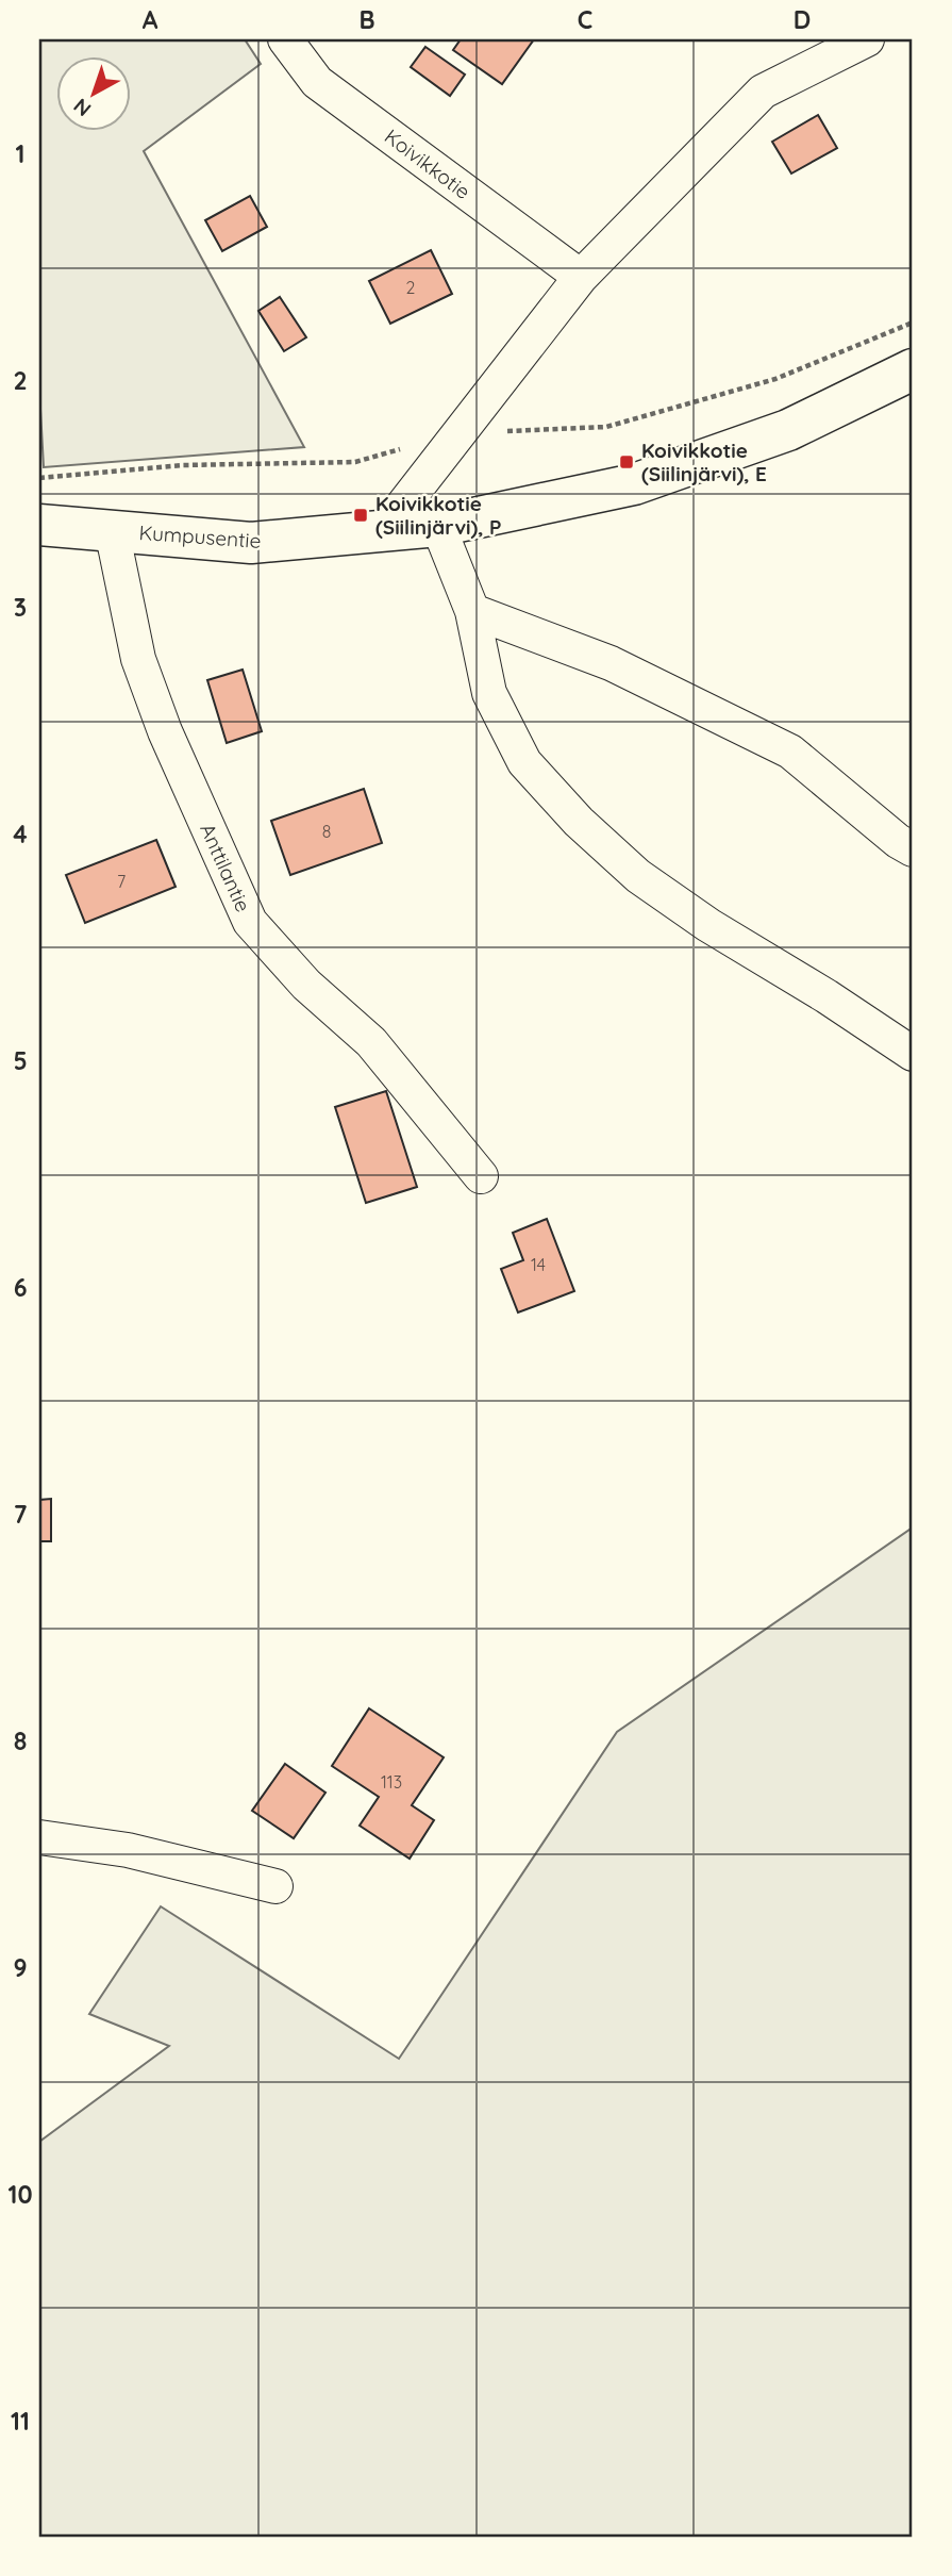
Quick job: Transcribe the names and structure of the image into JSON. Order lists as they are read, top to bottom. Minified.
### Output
{"streets":{"street":["Koivikkotie","Kumpusentie","Anttilantie"]},"crossings":[["Kumpusentie","Anttilantie"]],"places":{"transit":["Koivikkotie (Siilinjärvi), E","Koivikkotie (Siilinjärvi), P"]},"house_numbers":["2","8","7","14","113"],"north":"bottom left","grid":{"columns":["A","B","C","D"],"rows":["1","2","3","4","5","6","7","8","9","10","11"]}}
